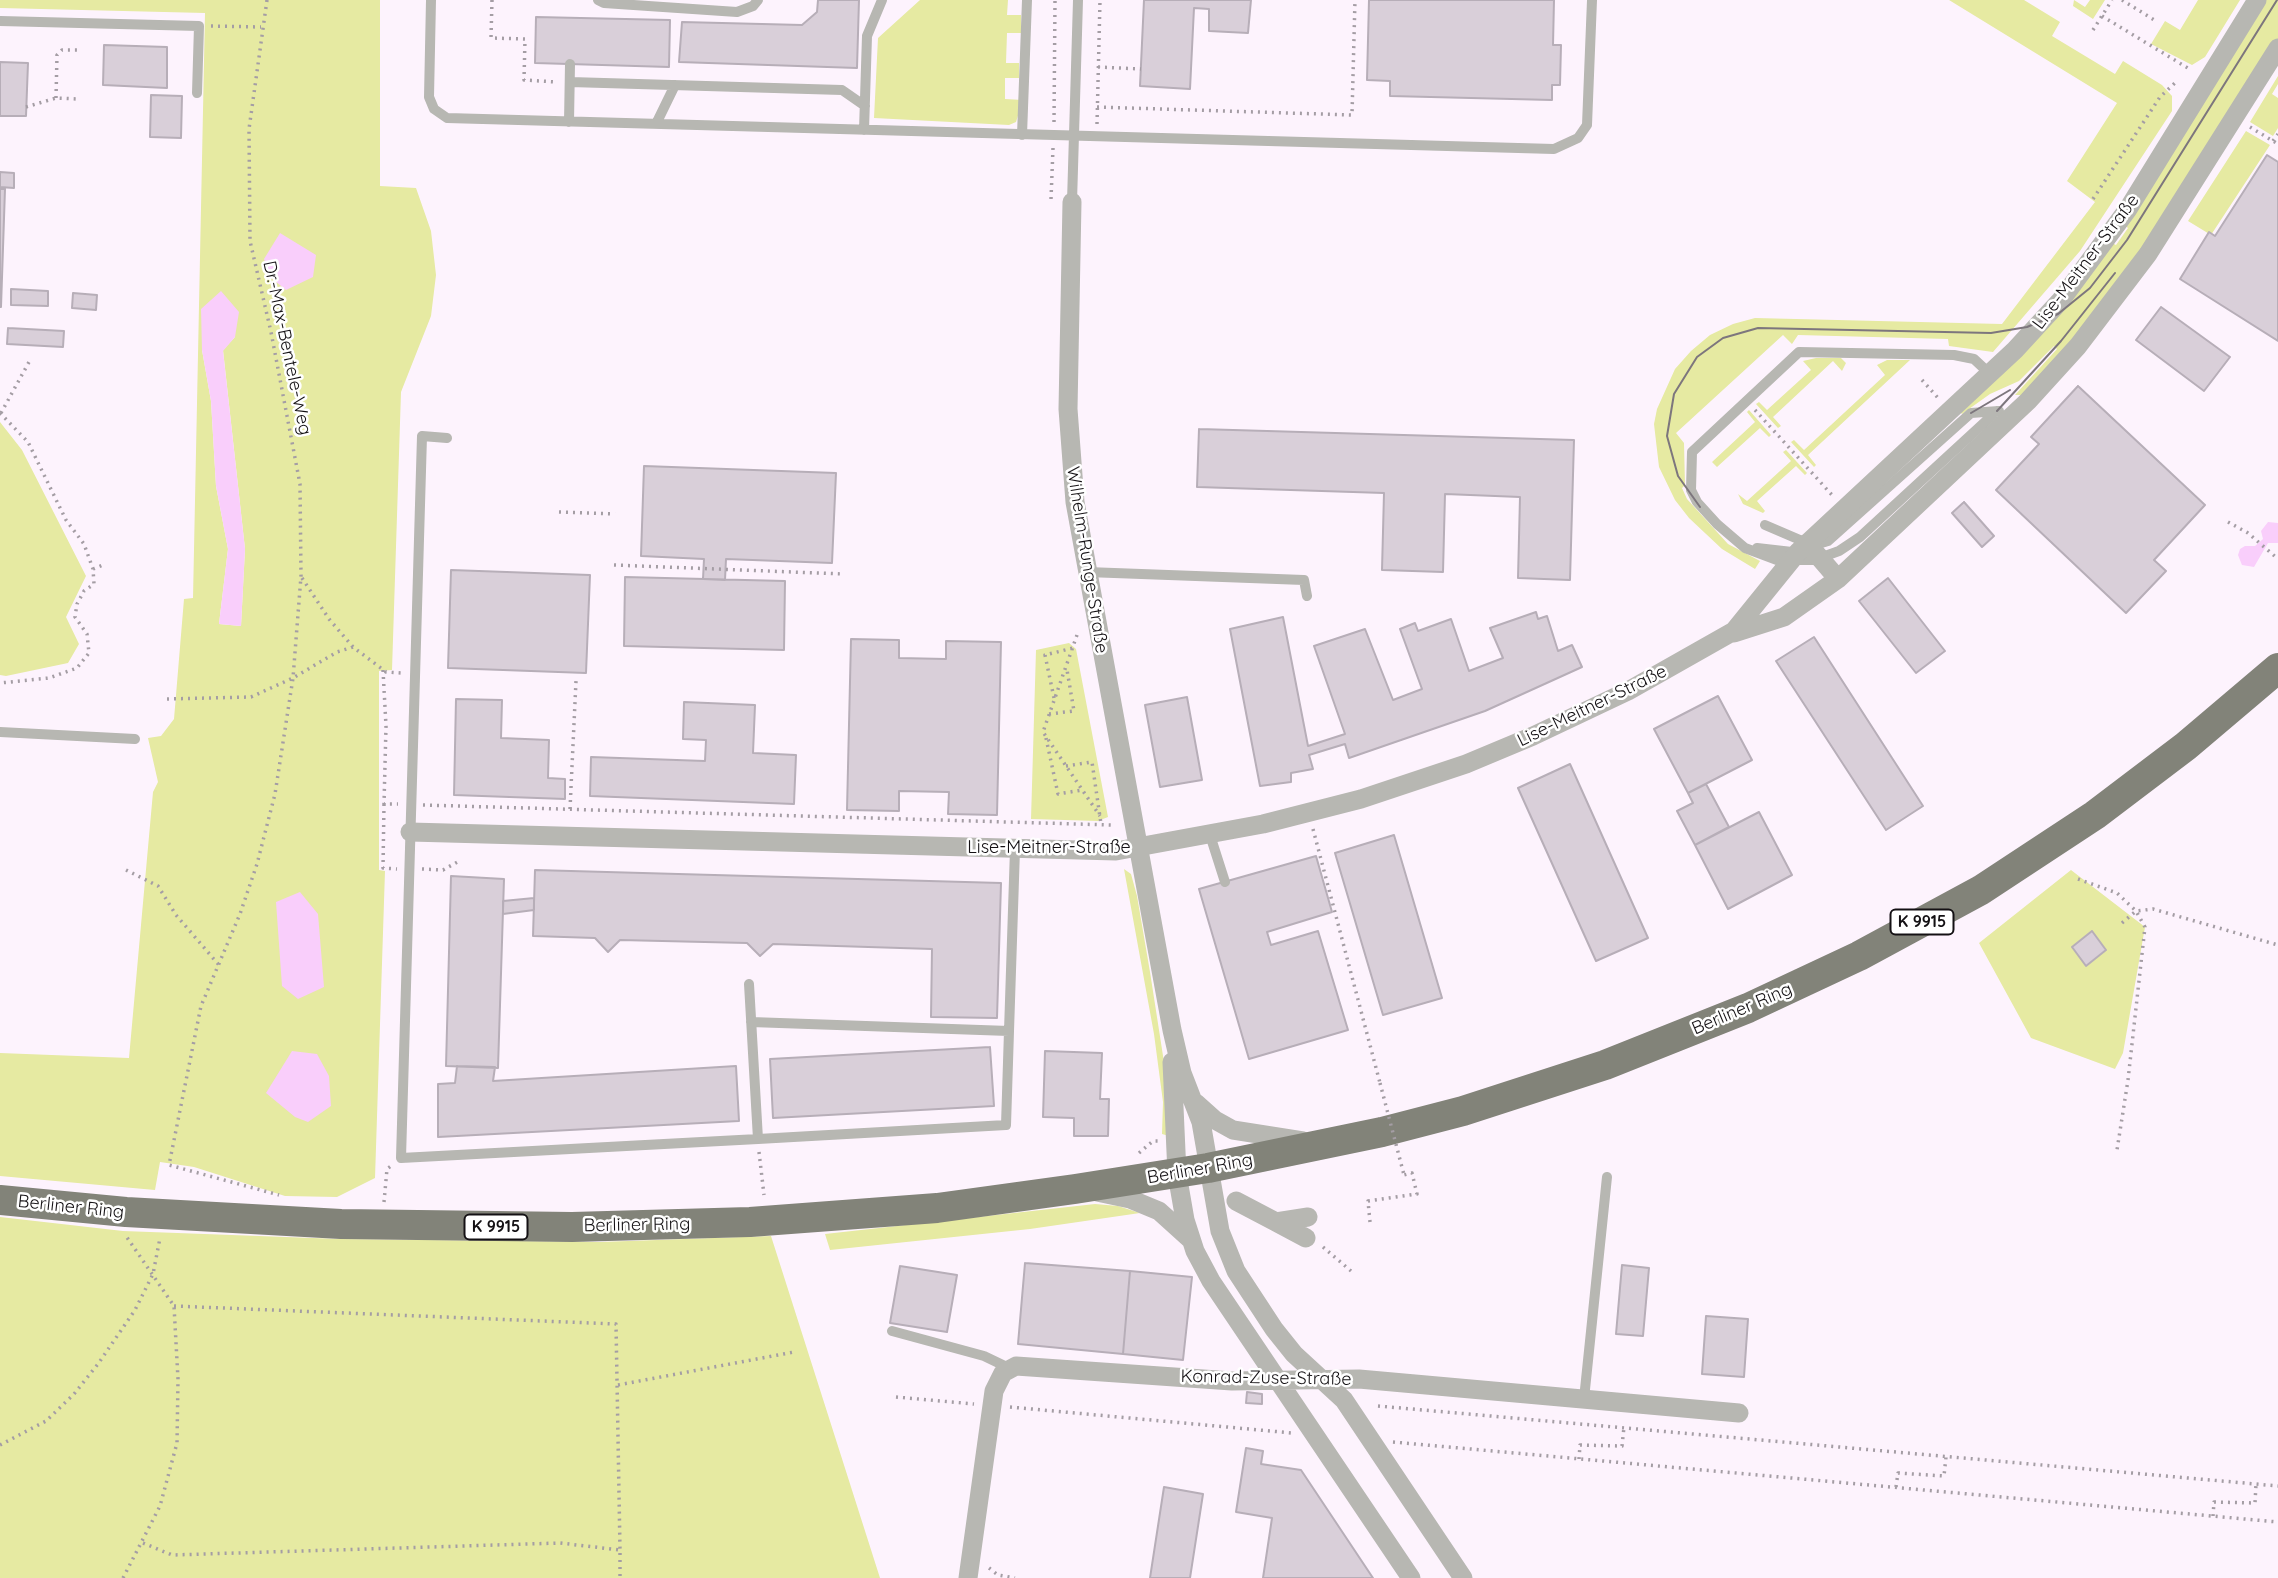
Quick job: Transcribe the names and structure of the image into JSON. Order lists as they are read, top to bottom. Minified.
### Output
{"streets":{"main road":["K 9915","Berliner Ring"],"street":["Lise-Meitner-Straße","Wilhelm-Runge-Straße","Konrad-Zuse-Straße"],"path":["Dr.-Max-Bentele-Weg"]},"crossings":[["Lise-Meitner-Straße","Wilhelm-Runge-Straße"],["Wilhelm-Runge-Straße","Berliner Ring"],["Wilhelm-Runge-Straße","Konrad-Zuse-Straße"]]}
